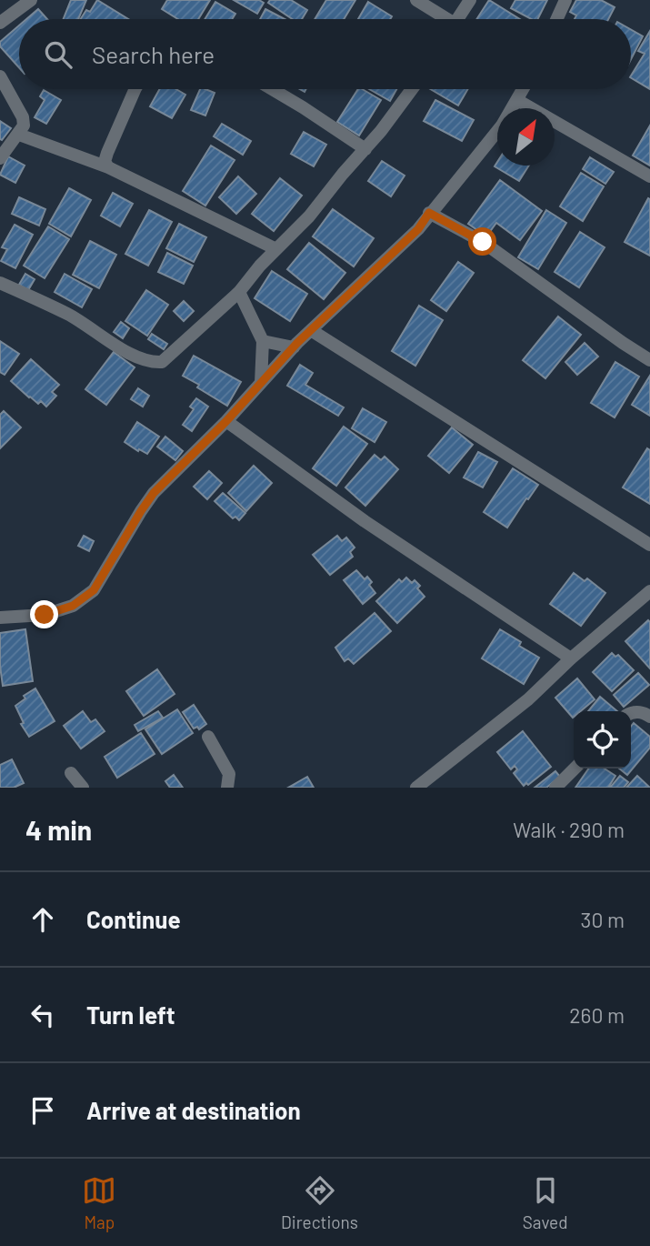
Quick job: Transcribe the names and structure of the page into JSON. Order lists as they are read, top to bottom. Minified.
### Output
{"north":"top right","page":{"search":"Search here","heading":["4 min","Walk · 290 m"],"list":[["Continue","30 m"],["Turn left","260 m"],"Arrive at destination"],"nav":["Map","Directions","Saved"]}}
